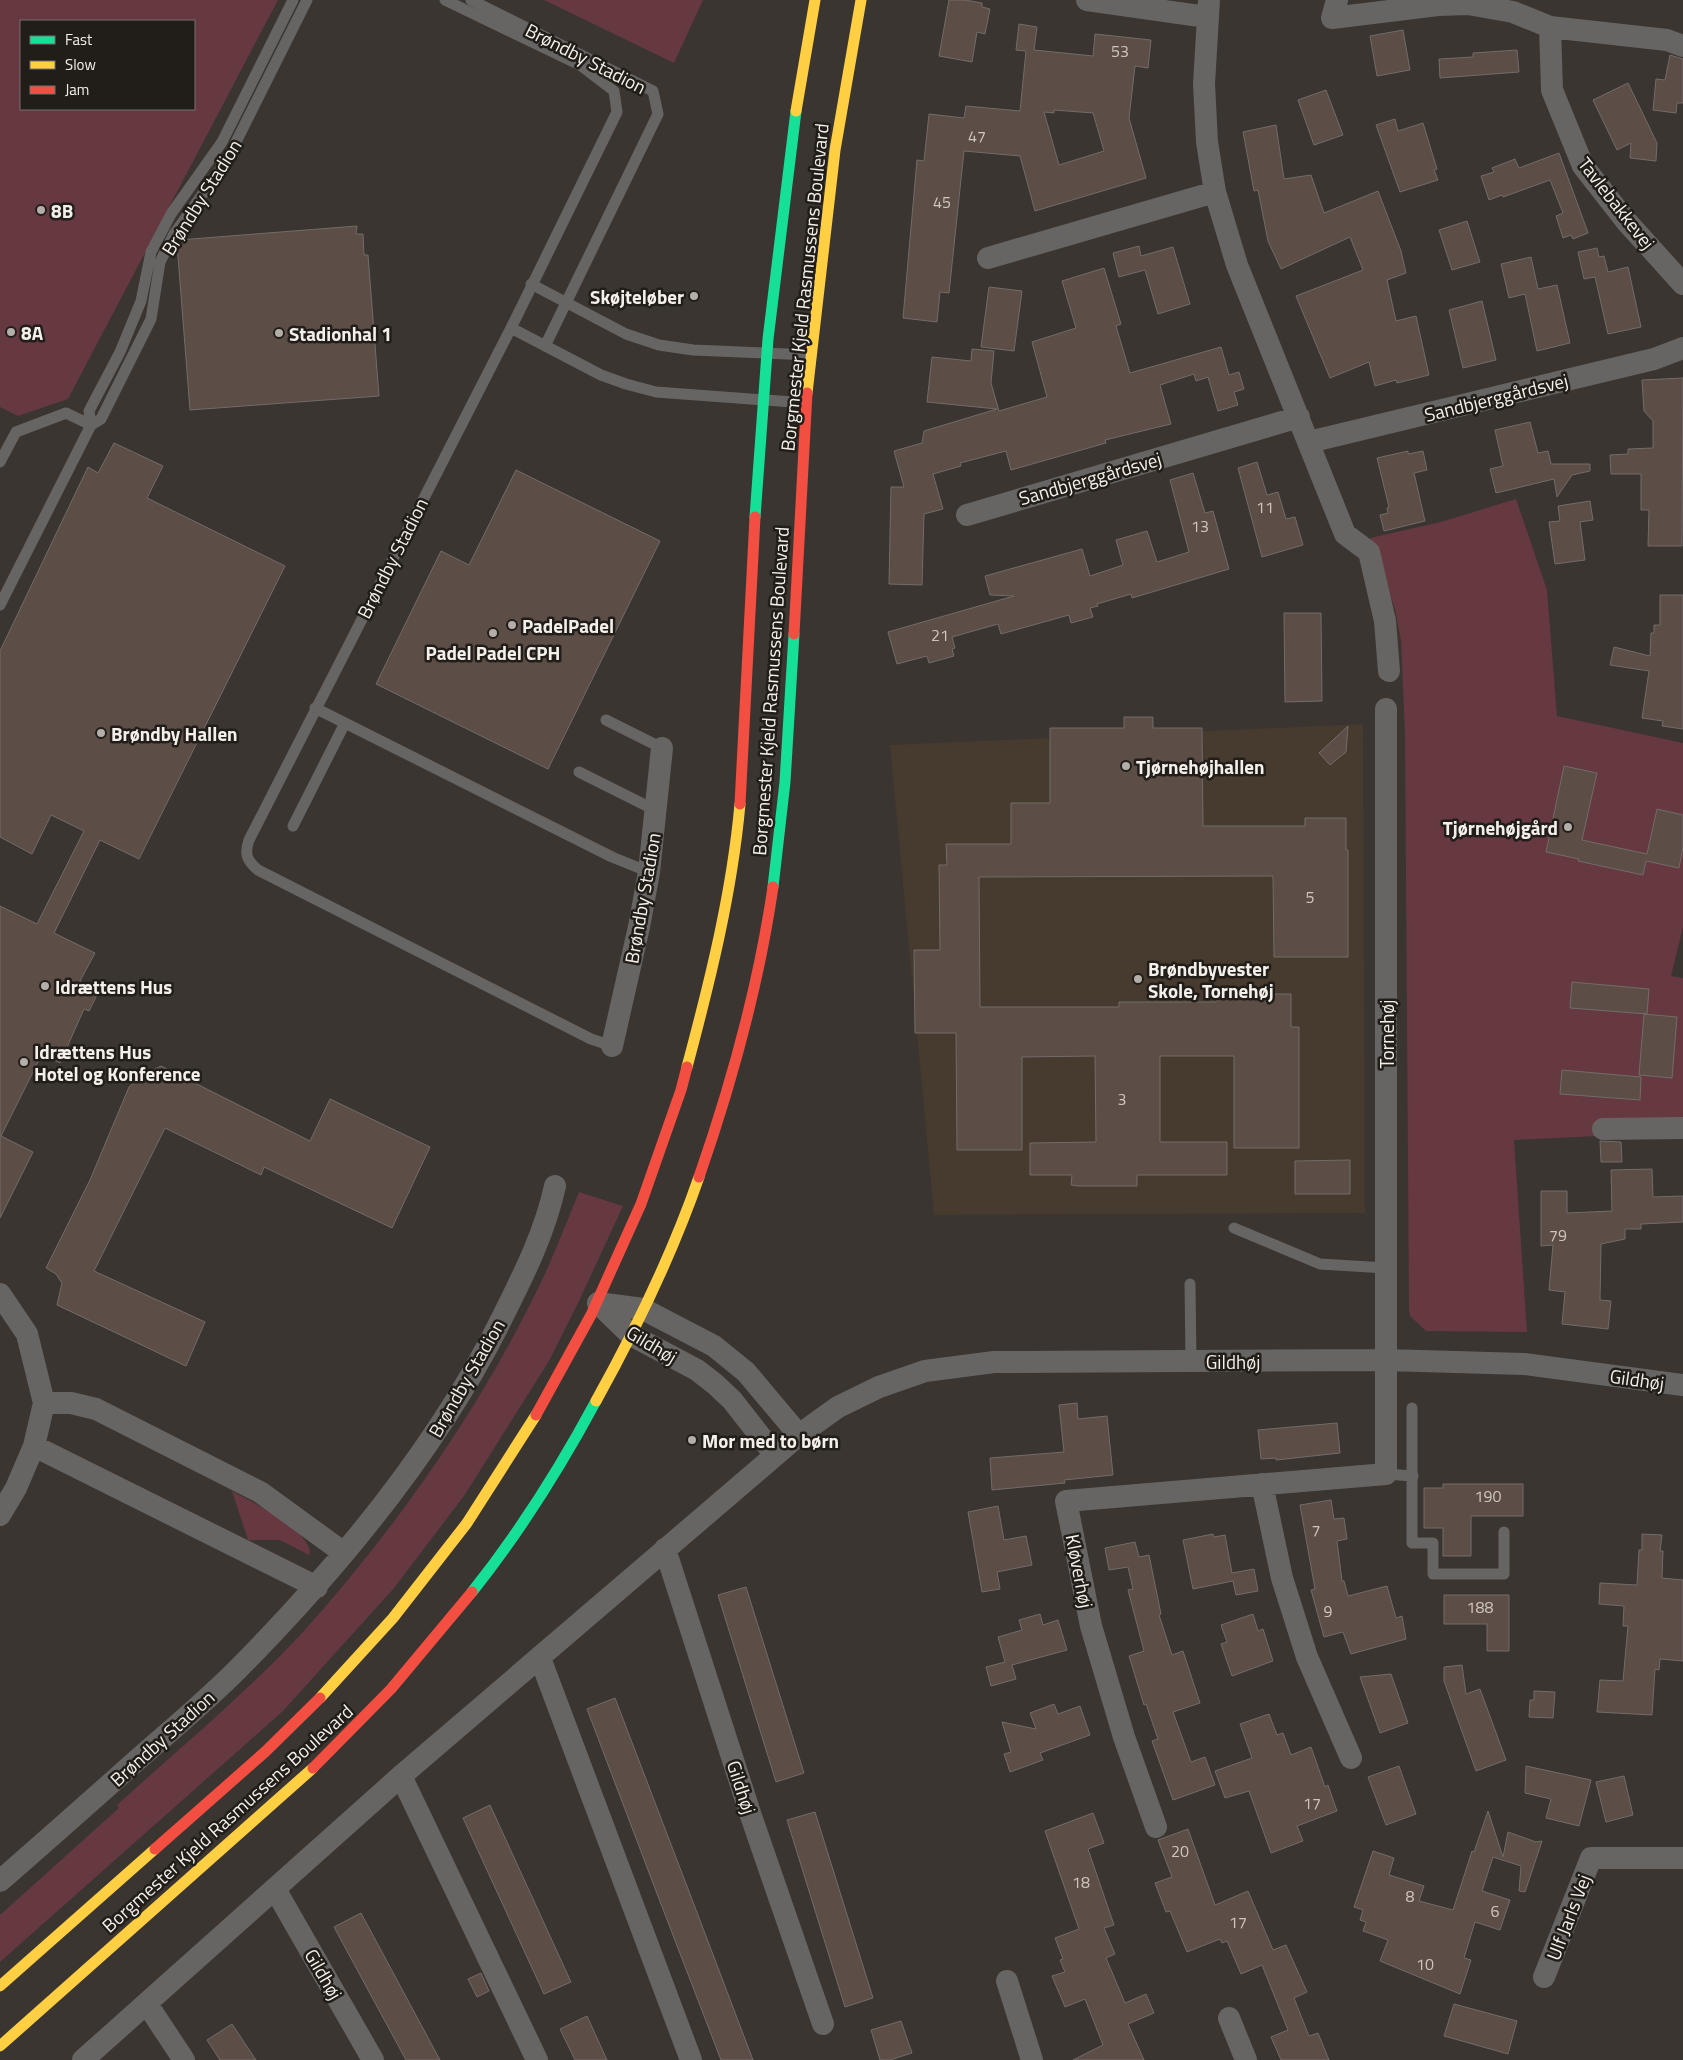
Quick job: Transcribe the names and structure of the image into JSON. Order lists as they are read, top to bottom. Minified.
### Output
{"streets":{"street":["Brøndby Stadion","Tavlebakkevej","Borgmester Kjeld Rasmussens Boulevard","Sandbjerggårdsvej","Tornehøj","Gildhøj","Kløverhøj","Ulf Jarls Vej"]},"crossings":[["Borgmester Kjeld Rasmussens Boulevard","Gildhøj"],["Tornehøj","Gildhøj"]],"places":["8B","Skøjteløber","8A","Stadionhal 1","PadelPadel","Padel Padel CPH","Brøndby Hallen","Tjørnehøjhallen","Tjørnehøjgård","Brøndbyvester Skole, Tornehøj","Idrættens Hus","Idrættens Hus Hotel og Konference","Mor med to børn"],"house_numbers":["53","47","45","11","13","21","5","3","79","190","7","188","9","17","20","18","8","6","17","10"],"legend":["Fast","Slow","Jam"]}
